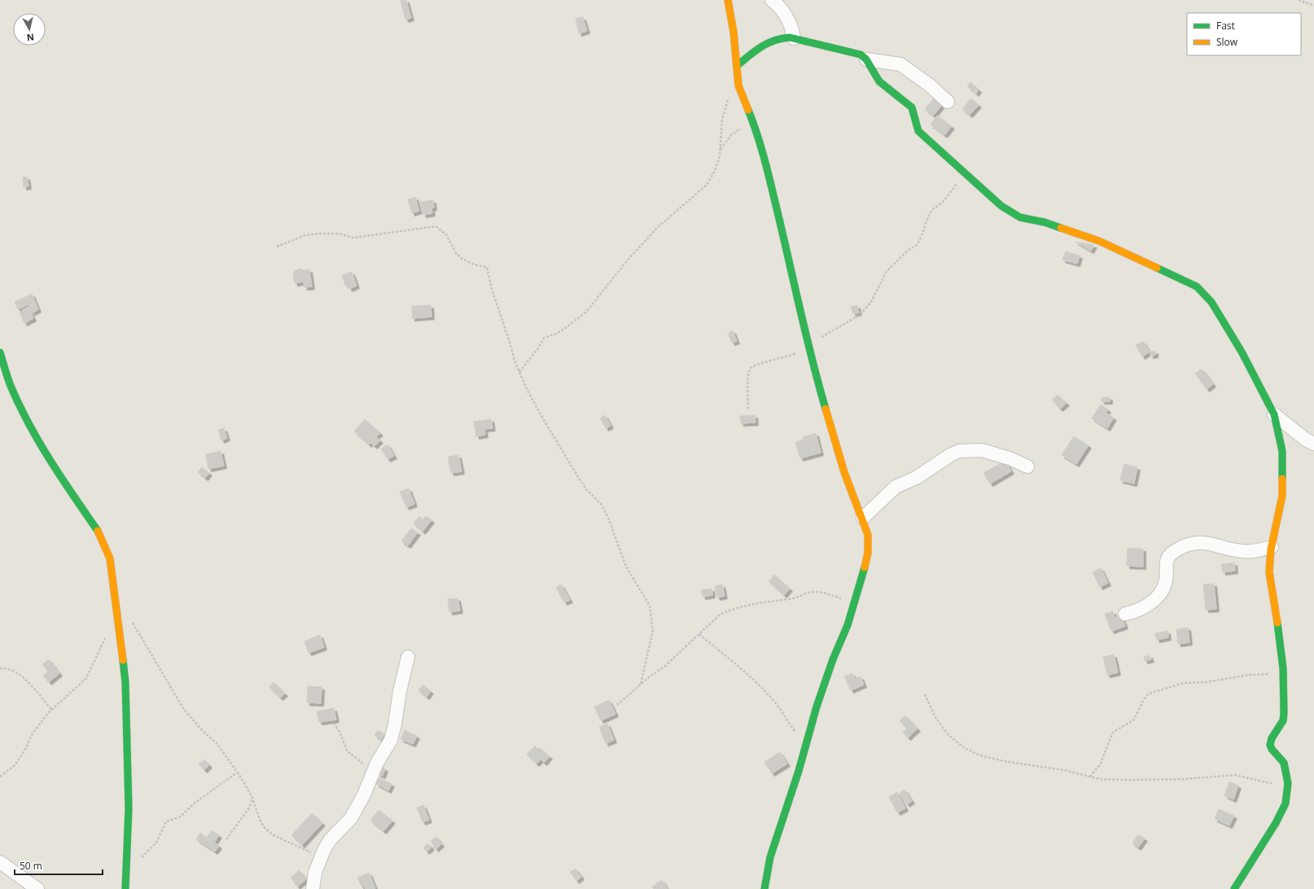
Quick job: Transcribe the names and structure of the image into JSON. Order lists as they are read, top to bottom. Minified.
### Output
{"legend":["Fast","Slow"],"scale_bar":"50 m","north":"bottom"}
